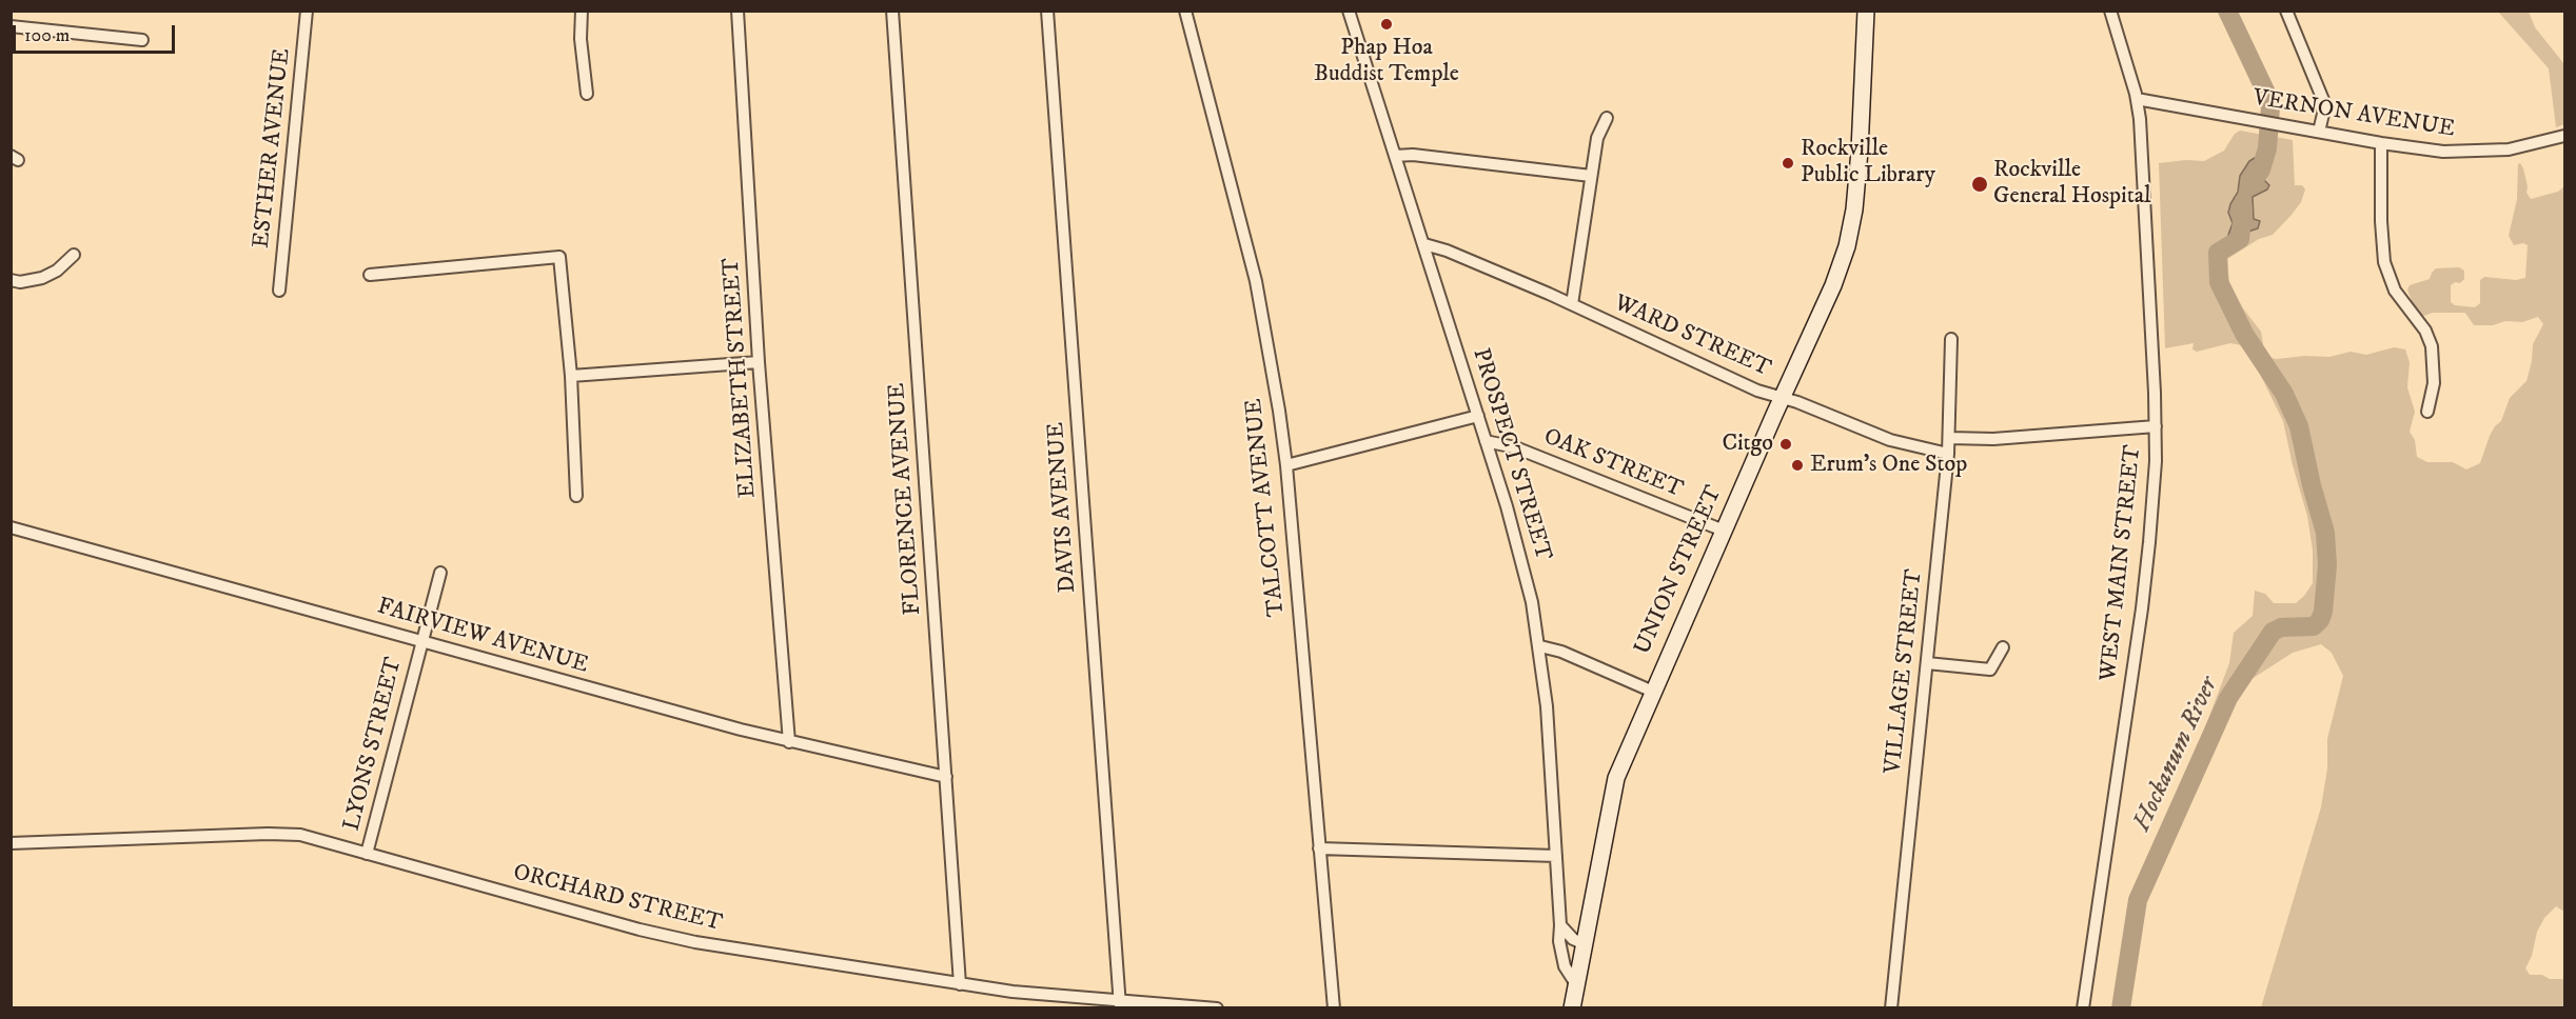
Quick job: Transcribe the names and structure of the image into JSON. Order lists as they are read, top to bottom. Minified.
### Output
{"streets":{"main road":["UNION STREET"],"street":["VERNON AVENUE","ESTHER AVENUE","WARD STREET","ELIZABETH STREET","PROSPECT STREET","OAK STREET","FLORENCE AVENUE","DAVIS AVENUE","TALCOTT AVENUE","WEST MAIN STREET","FAIRVIEW AVENUE","VILLAGE STREET","LYONS STREET","ORCHARD STREET"]},"crossings":[["VERNON AVENUE","WEST MAIN STREET"],["WARD STREET","PROSPECT STREET"],["WARD STREET","UNION STREET"],["WARD STREET","VILLAGE STREET"],["ELIZABETH STREET","FAIRVIEW AVENUE"],["PROSPECT STREET","OAK STREET"],["PROSPECT STREET","UNION STREET"],["OAK STREET","UNION STREET"],["FLORENCE AVENUE","FAIRVIEW AVENUE"],["FLORENCE AVENUE","ORCHARD STREET"],["DAVIS AVENUE","ORCHARD STREET"],["FAIRVIEW AVENUE","LYONS STREET"],["LYONS STREET","ORCHARD STREET"]],"water":["Hockanum River"],"places":["Phap Hoa Buddist Temple","Rockville Public Library","Rockville General Hospital","Citgo","Erum's One Stop"],"scale_bar":"100 m"}
